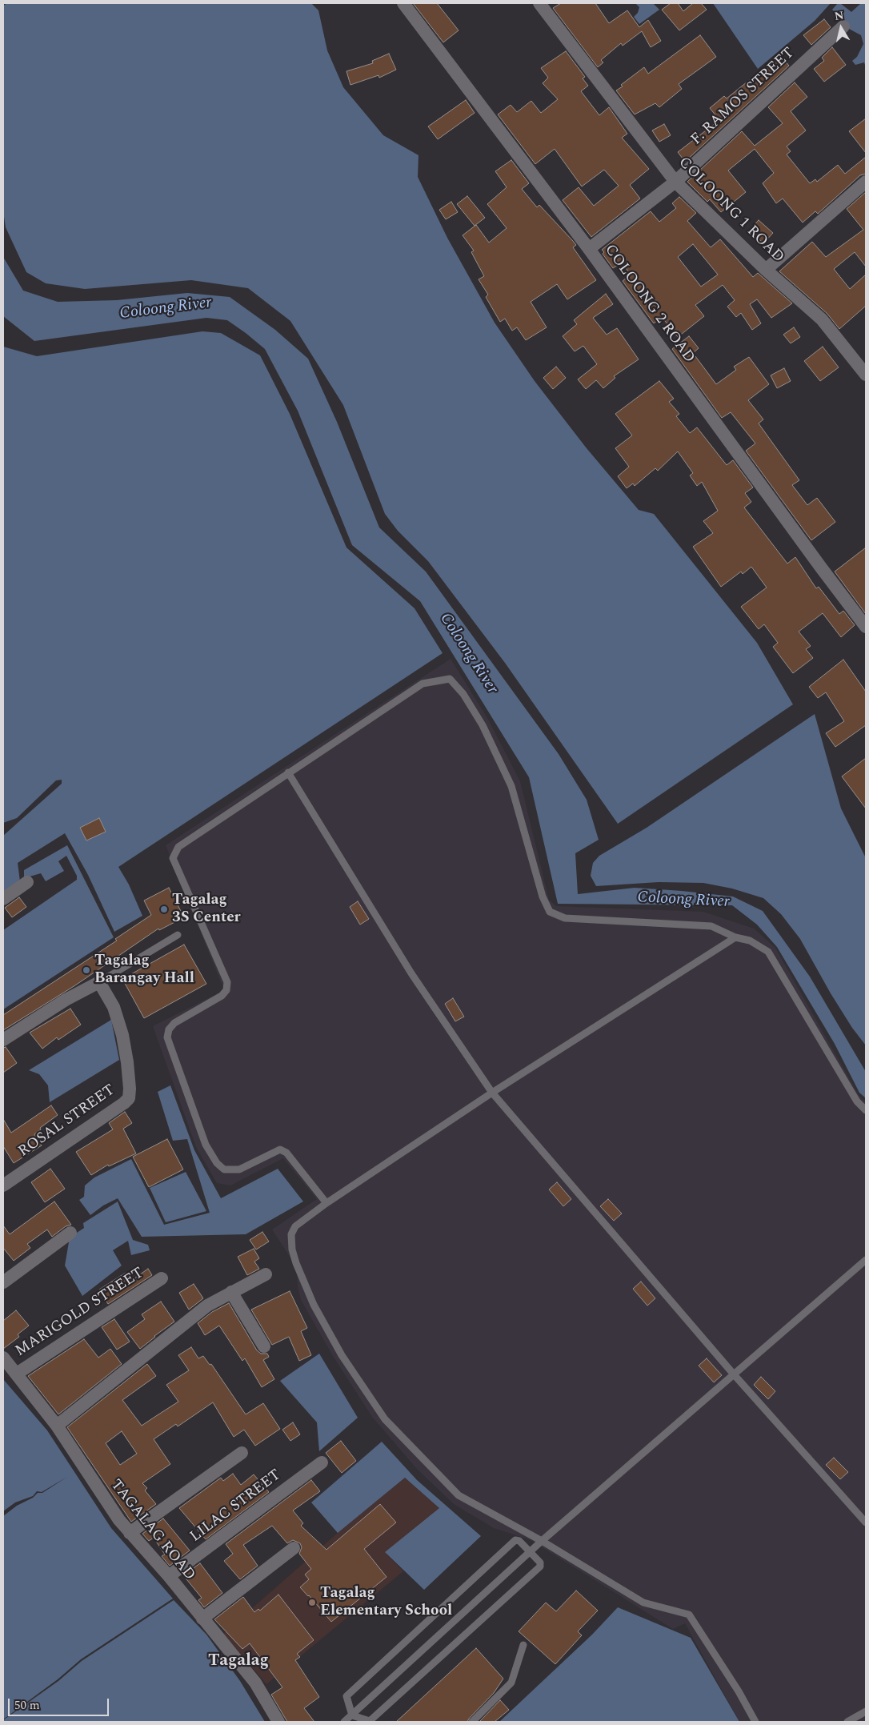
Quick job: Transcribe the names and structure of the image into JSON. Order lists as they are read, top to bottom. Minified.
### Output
{"streets":{"street":["F. RAMOS STREET","COLOONG 1 ROAD","COLOONG 2 ROAD","ROSAL STREET","MARIGOLD STREET","LILAC STREET","TAGALAG ROAD"]},"crossings":[["F. RAMOS STREET","COLOONG 1 ROAD"],["F. RAMOS STREET","COLOONG 2 ROAD"],["MARIGOLD STREET","TAGALAG ROAD"],["LILAC STREET","TAGALAG ROAD"]],"districts":["Tagalag"],"water":["Coloong River"],"places":["Tagalag 3S Center","Tagalag Barangay Hall","Tagalag Elementary School"],"scale_bar":"50 m","north":"top"}
